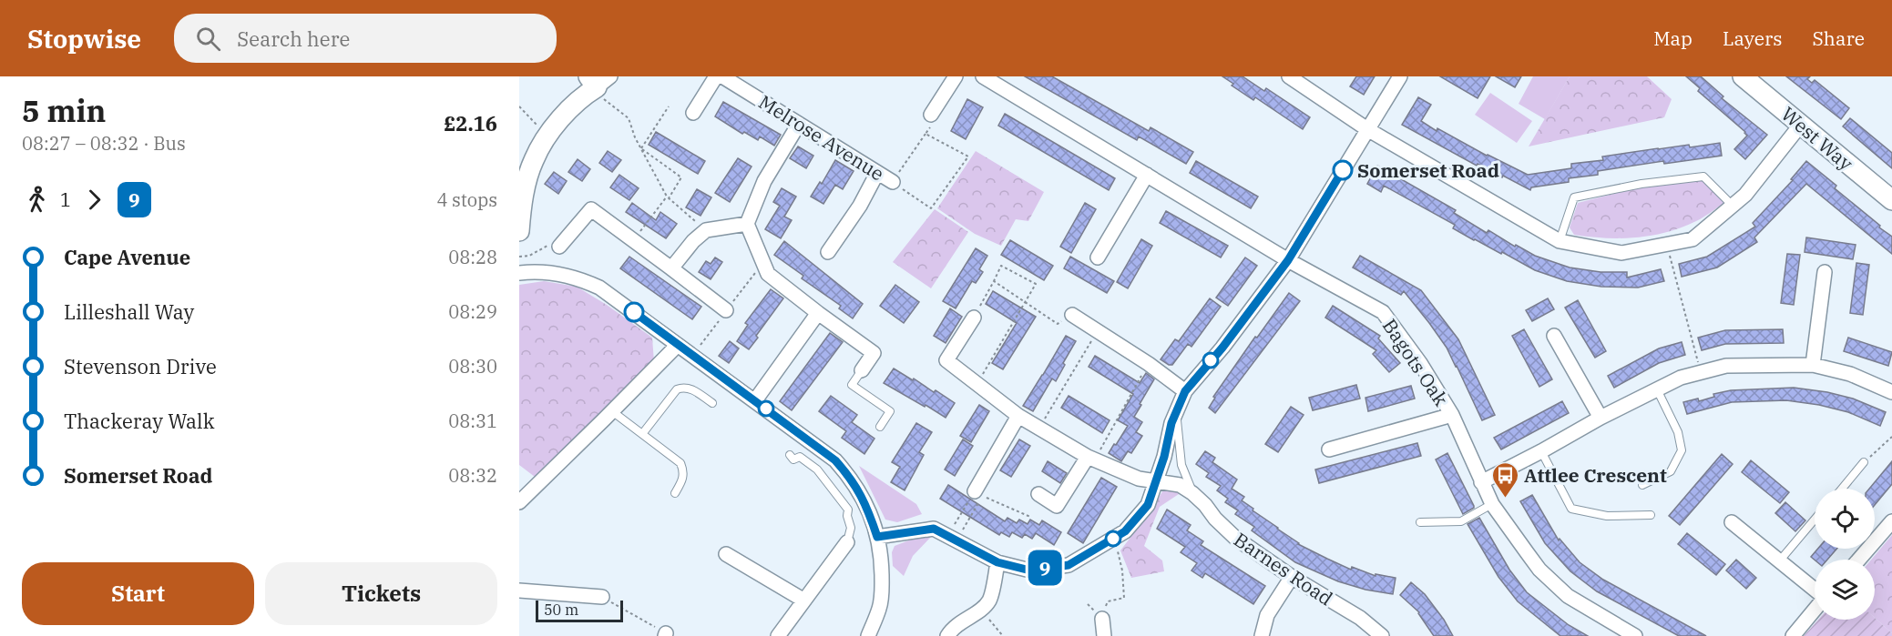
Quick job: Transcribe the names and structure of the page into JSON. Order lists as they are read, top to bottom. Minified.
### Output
{"streets":{"street":["Melrose Avenue","West Way","Bagots Oak","Barnes Road"]},"places":{"other":["Somerset Road"],"bus stop":["Attlee Crescent"]},"lines":["bus line 9"],"scale_bar":"50 m","page":{"header":"Stopwise","search":"Search here","nav":["Map","Layers","Share"],"heading":["5 min","08:27 – 08:32 · Bus","£2.16"],"on_map":"9","legs":["1","9","4 stops"],"list":[{"name":"Cape Avenue","value":"08:28"},{"name":"Lilleshall Way","value":"08:29"},{"name":"Stevenson Drive","value":"08:30"},{"name":"Thackeray Walk","value":"08:31"},{"name":"Somerset Road","value":"08:32"}],"buttons":["Start","Tickets"],"scale":"50 m"}}
